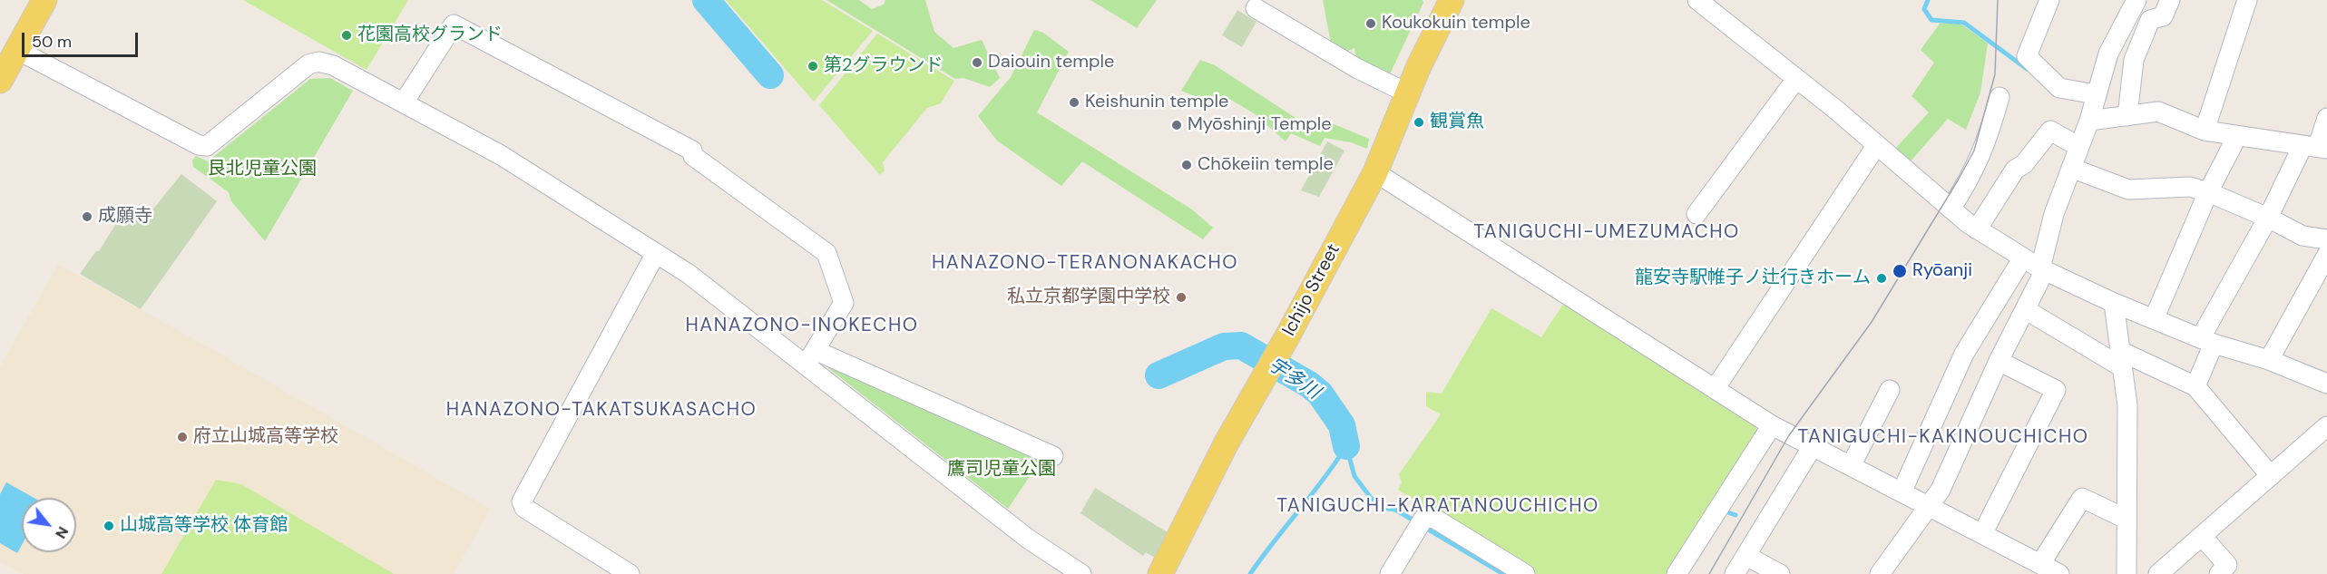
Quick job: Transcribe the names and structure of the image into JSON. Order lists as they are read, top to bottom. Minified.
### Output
{"streets":{"main road":["Ichijo Street"]},"districts":["TANIGUCHI-UMEZUMACHO","HANAZONO-TERANONAKACHO","HANAZONO-INOKECHO","HANAZONO-TAKATSUKASACHO","TANIGUCHI-KAKINOUCHICHO","TANIGUCHI-KARATANOUCHICHO"],"water":["宇多川"],"parks":["艮北児童公園","鷹司児童公園"],"places":["Koukokuin temple","花園高校グランド","Daiouin temple","第2グラウンド","Keishunin temple","観賞魚","Myōshinji Temple","Chōkeiin temple","成願寺","Ryōanji","龍安寺駅帷子ノ辻行きホーム","私立京都学園中学校","府立山城高等学校","山城高等学校 体育館"],"scale_bar":"50 m","north":"bottom right"}
